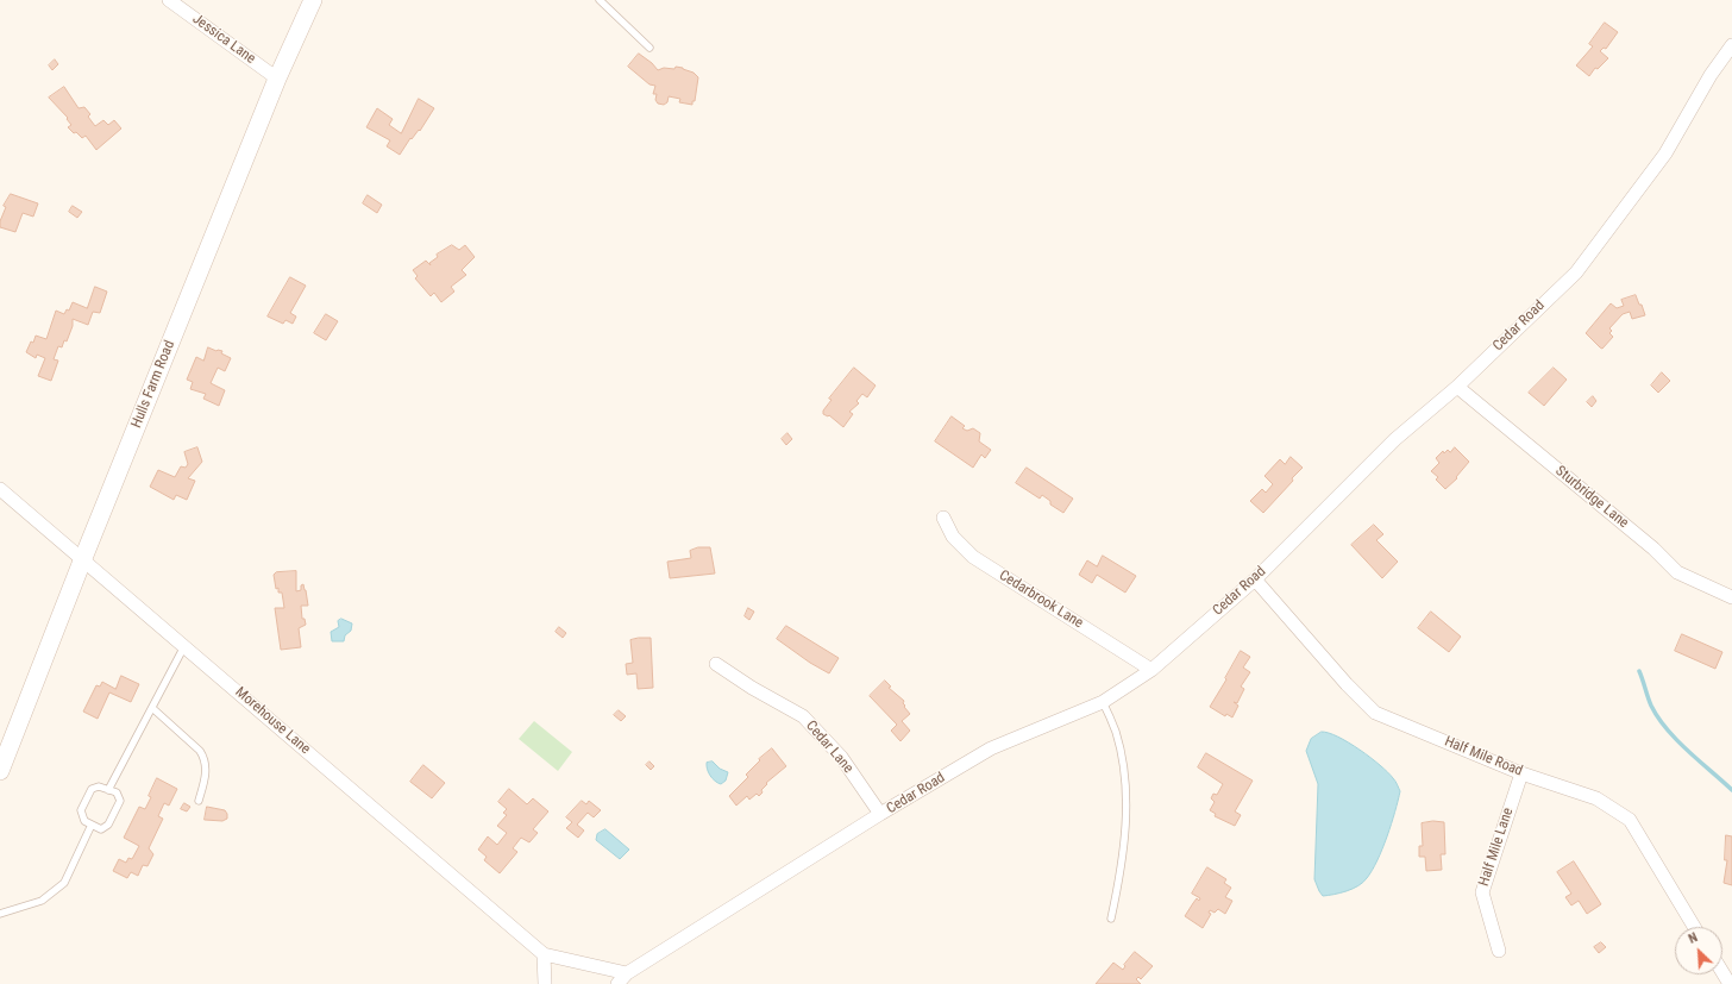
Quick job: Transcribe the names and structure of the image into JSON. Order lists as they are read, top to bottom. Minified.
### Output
{"streets":{"main road":["Hulls Farm Road"],"street":["Jessica Lane","Cedar Road","Sturbridge Lane","Cedarbrook Lane","Morehouse Lane","Cedar Lane","Half Mile Road","Half Mile Lane"]},"crossings":[["Jessica Lane","Hulls Farm Road"],["Cedar Road","Sturbridge Lane"],["Cedar Road","Cedarbrook Lane"],["Cedar Road","Morehouse Lane"],["Cedar Road","Cedar Lane"],["Cedar Road","Half Mile Road"],["Hulls Farm Road","Morehouse Lane"],["Half Mile Road","Half Mile Lane"]],"north":"top left"}
